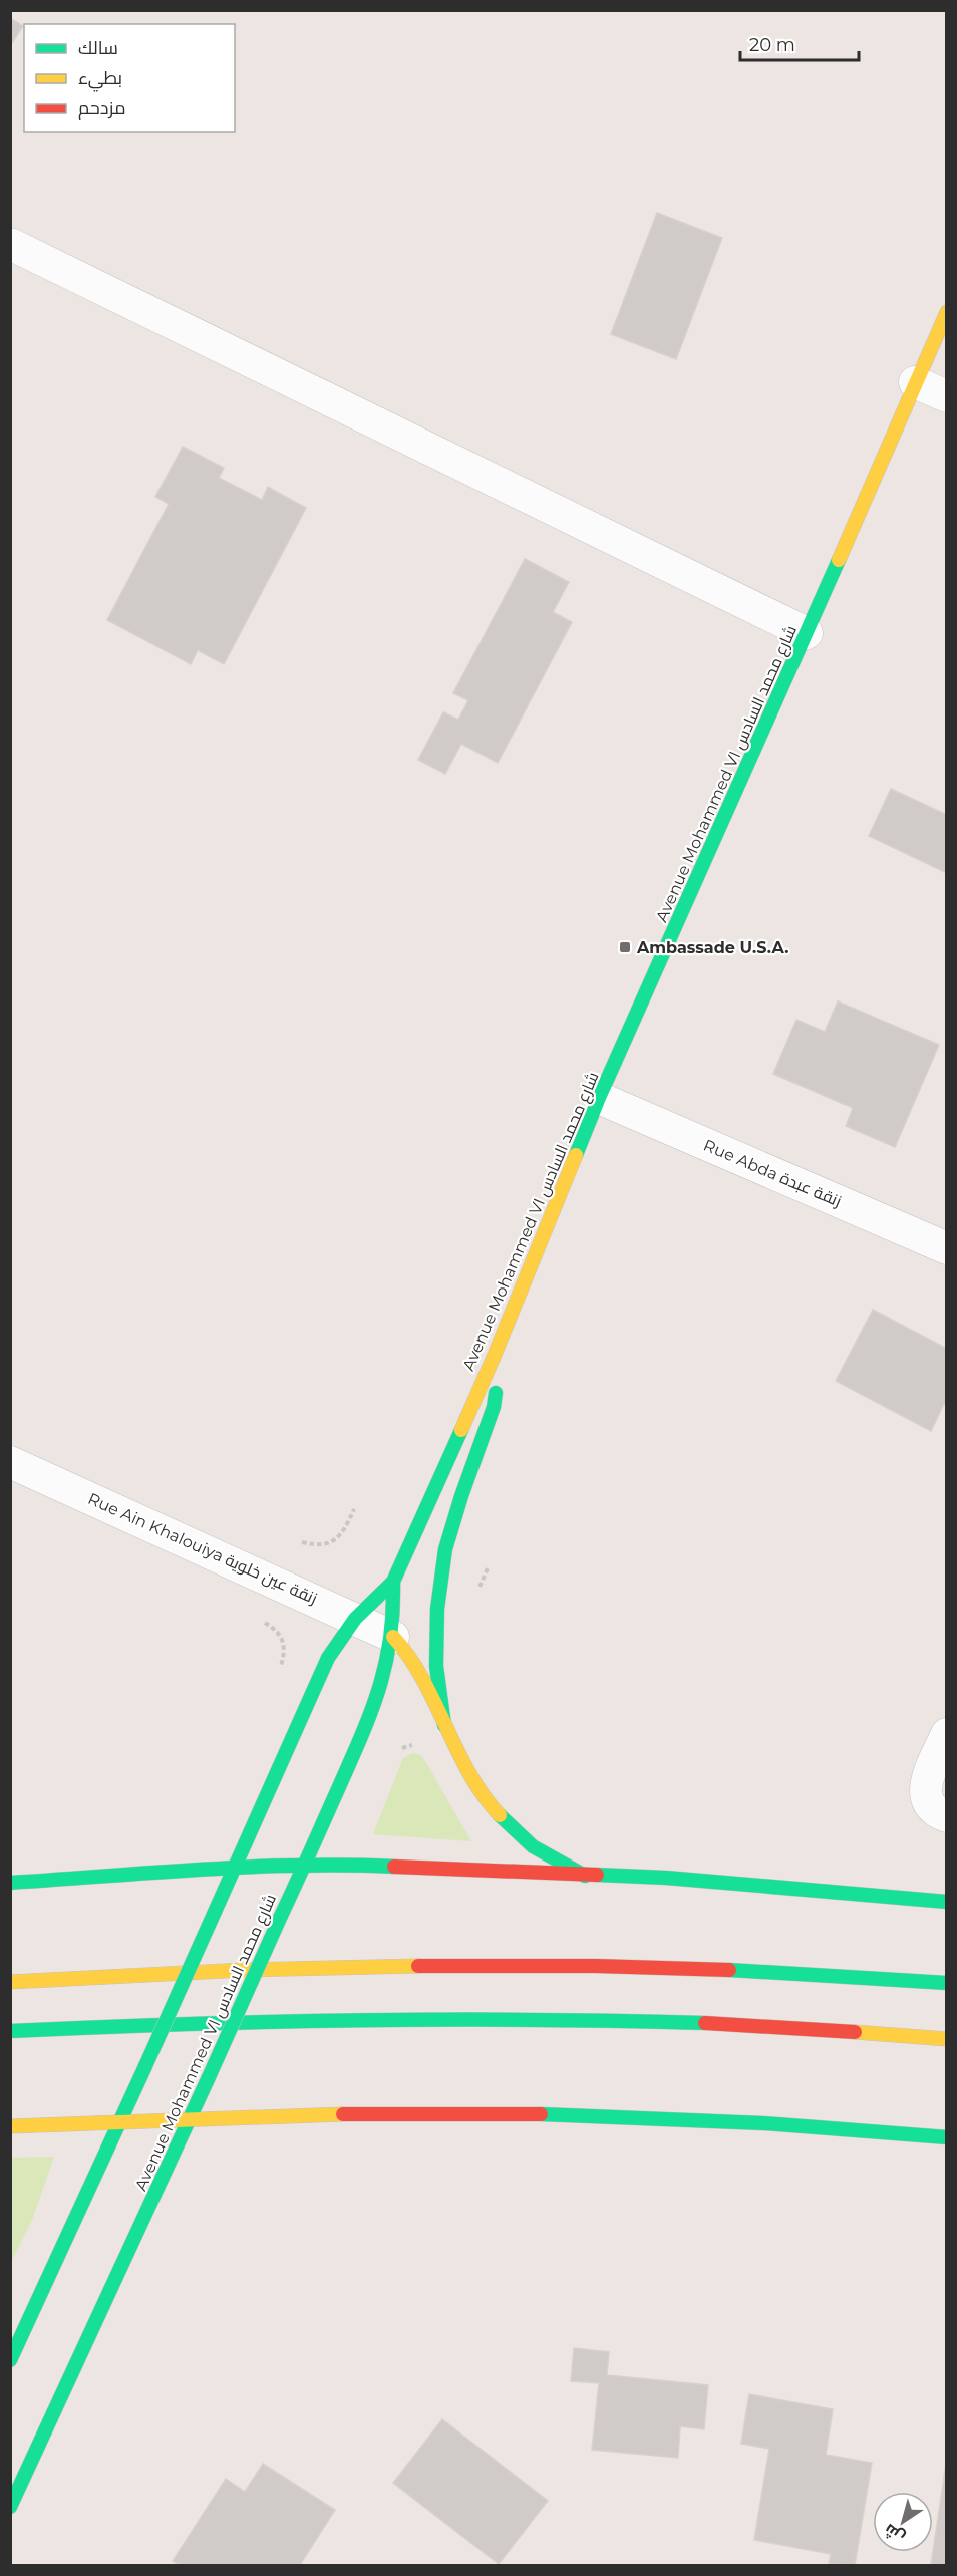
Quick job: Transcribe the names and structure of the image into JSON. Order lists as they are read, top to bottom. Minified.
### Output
{"streets":{"main road":["Avenue Mohammed VI شارع محمد السادس"],"street":["Rue Abda زنقة عبدة","Rue Ain Khalouiya زنقة عين خلوية"]},"crossings":[["Avenue Mohammed VI شارع محمد السادس","Rue Abda زنقة عبدة"],["Avenue Mohammed VI شارع محمد السادس","Rue Ain Khalouiya زنقة عين خلوية"]],"places":{"transit":["Ambassade U.S.A."]},"legend":["سالك","بطيء","مزدحم"],"scale_bar":"20 m","north":"bottom left"}
